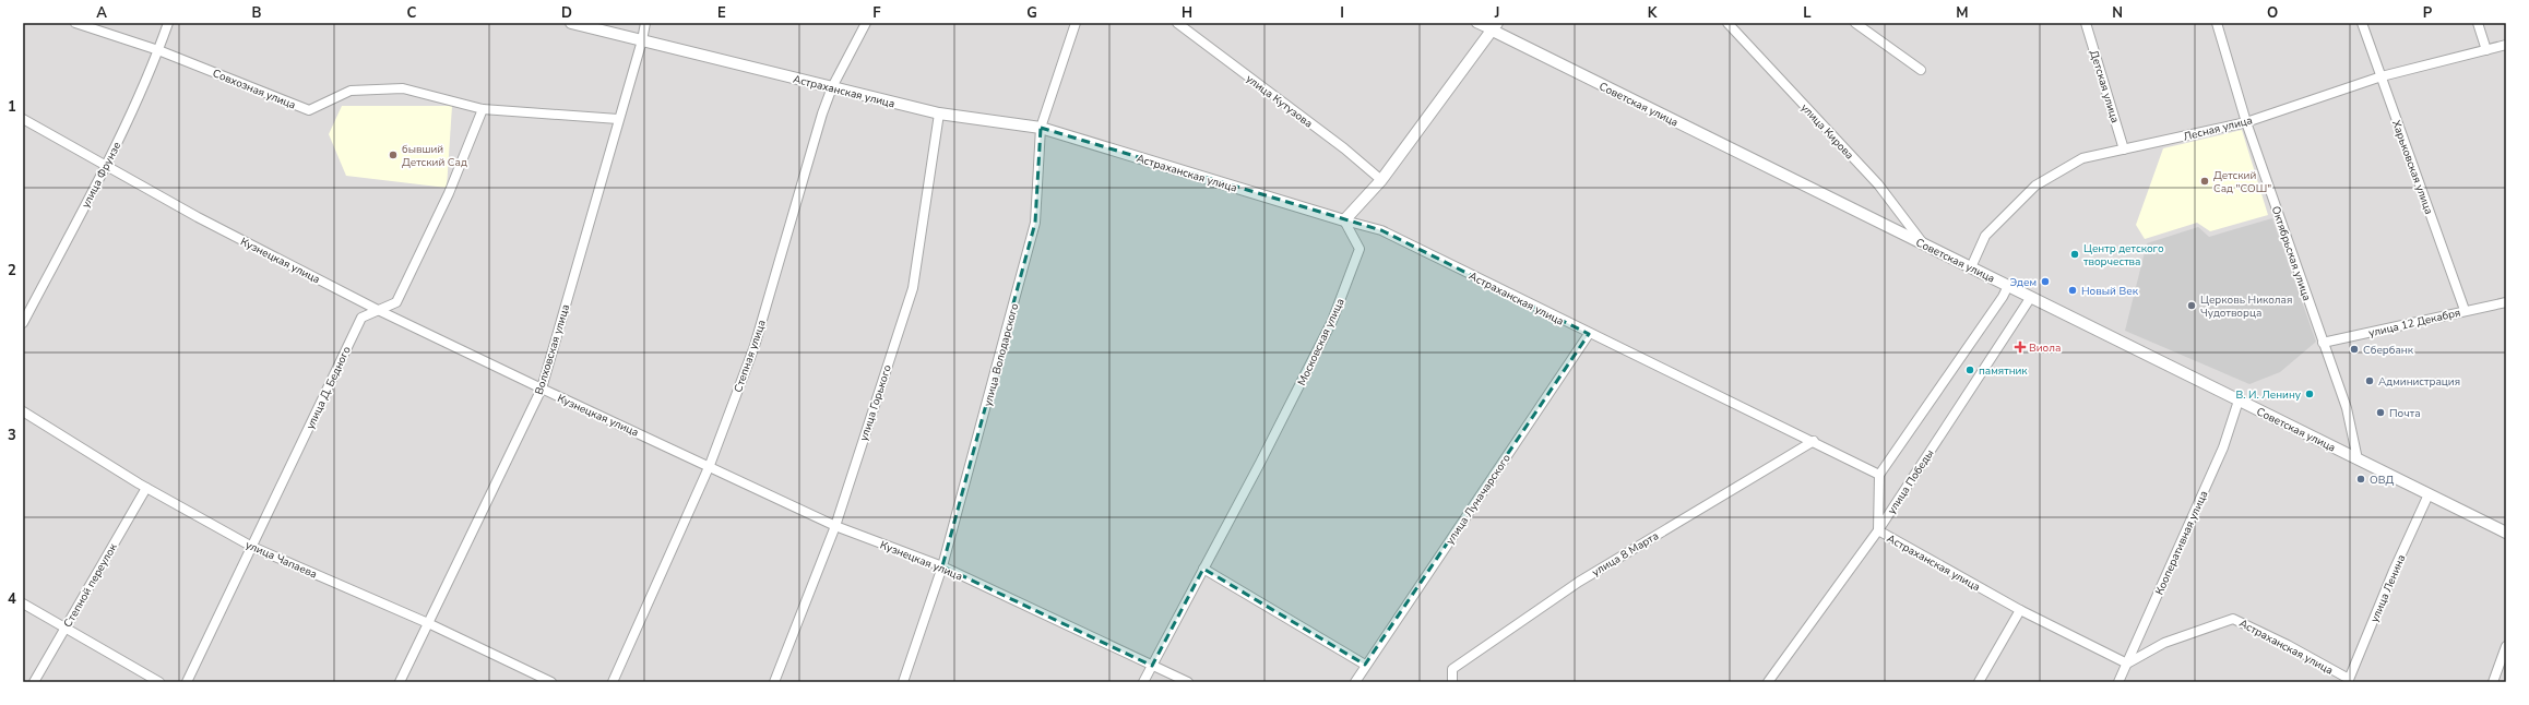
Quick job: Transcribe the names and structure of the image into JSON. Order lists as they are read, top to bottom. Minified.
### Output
{"streets":{"street":["Детская улица","Совхозная улица","Астраханская улица","улица Кутузова","Советская улица","Лесная улица","улица Кирова","Харьковская улица","улица Фрунзе","Октябрьская улица","Кузнецкая улица","улица 12 Декабря","Московская улица","Волховская улица","улица Володарского","Степная улица","улица Д. Бедного","улица Горького","улица Победы","улица Луначарского","Кооперативная улица","улица 8 Марта","улица Чапаева","Степной переулок","улица Ленина"]},"crossings":[["Детская улица","Лесная улица"],["Совхозная улица","улица Фрунзе"],["Совхозная улица","Волховская улица"],["Совхозная улица","улица Д. Бедного"],["Астраханская улица","Московская улица"],["Астраханская улица","Волховская улица"],["Астраханская улица","улица Володарского"],["Астраханская улица","Степная улица"],["Астраханская улица","улица Горького"],["Астраханская улица","улица Победы"],["Астраханская улица","улица Луначарского"],["Астраханская улица","Кооперативная улица"],["Астраханская улица","улица 8 Марта"],["Астраханская улица","улица Ленина"],["Советская улица","Лесная улица"],["Советская улица","улица Кирова"],["Советская улица","Октябрьская улица"],["Советская улица","улица Победы"],["Советская улица","Кооперативная улица"],["Советская улица","улица Ленина"],["Лесная улица","Харьковская улица"],["Лесная улица","Октябрьская улица"],["Харьковская улица","улица 12 Декабря"],["улица Фрунзе","Кузнецкая улица"],["Октябрьская улица","улица 12 Декабря"],["Кузнецкая улица","Московская улица"],["Кузнецкая улица","Волховская улица"],["Кузнецкая улица","улица Володарского"],["Кузнецкая улица","Степная улица"],["Кузнецкая улица","улица Д. Бедного"],["Кузнецкая улица","улица Горького"],["Волховская улица","улица Чапаева"],["улица Д. Бедного","улица Чапаева"],["улица Чапаева","Степной переулок"]],"places":{"other":["бывший Детский Сад","Детский Сад \"СОШ\"","Центр детского творчества","Эдем","Новый Век","Церковь Николая Чудотворца","Сбербанк","памятник","Администрация","В. И. Ленину","Почта","ОВД"],"health":["Виола"]},"grid":{"columns":["A","B","C","D","E","F","G","H","I","J","K","L","M","N","O","P"],"rows":["1","2","3","4"]}}
